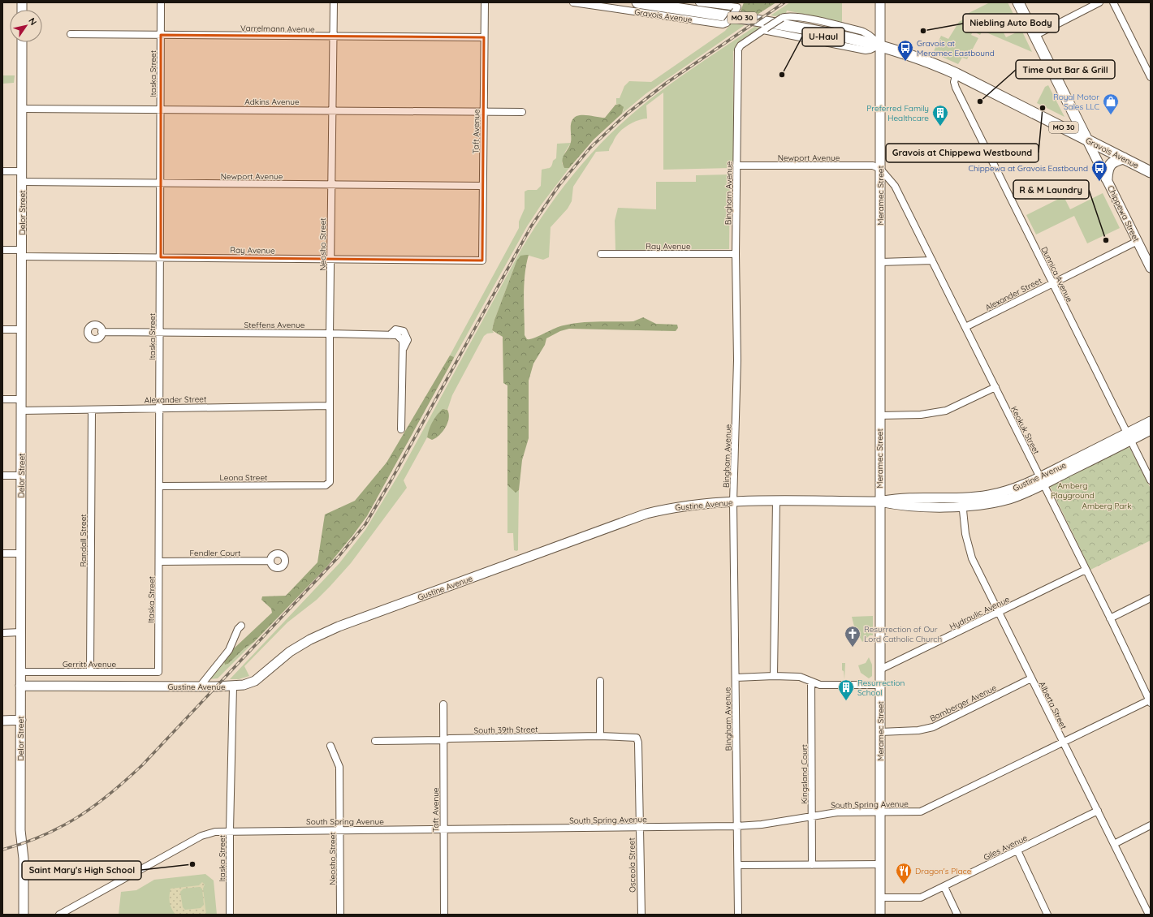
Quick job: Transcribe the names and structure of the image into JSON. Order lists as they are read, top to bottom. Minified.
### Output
{"streets":{"main road":["Gravois Avenue","MO 30","Chippewa Street"],"street":["Varrelmann Avenue","Itaska Street","Adkins Avenue","Taft Avenue","Newport Avenue","Bingham Avenue","Meramec Street","Delor Street","Neosho Street","Ray Avenue","Dunnica Avenue","Alexander Street","Steffens Avenue","Keokuk Street","Gustine Avenue","Leona Street","Randall Street","Fendler Court","Hydraulic Avenue","Gerritt Avenue","Bamberger Avenue","Alberta Street","South 39th Street","Kingsland Court","South Spring Avenue","Giles Avenue","Osceola Street"]},"crossings":[["Gravois Avenue","Bingham Avenue"],["Gravois Avenue","Meramec Street"],["Gravois Avenue","Chippewa Street"],["Gravois Avenue","Dunnica Avenue"],["Varrelmann Avenue","Itaska Street"],["Varrelmann Avenue","Taft Avenue"],["Varrelmann Avenue","Neosho Street"],["Itaska Street","Adkins Avenue"],["Itaska Street","Newport Avenue"],["Itaska Street","Ray Avenue"],["Itaska Street","Alexander Street"],["Itaska Street","Steffens Avenue"],["Itaska Street","Gustine Avenue"],["Itaska Street","Leona Street"],["Itaska Street","Fendler Court"],["Itaska Street","Gerritt Avenue"],["Itaska Street","South Spring Avenue"],["Adkins Avenue","Taft Avenue"],["Adkins Avenue","Delor Street"],["Adkins Avenue","Neosho Street"],["Taft Avenue","Newport Avenue"],["Taft Avenue","Ray Avenue"],["Taft Avenue","South 39th Street"],["Taft Avenue","South Spring Avenue"],["Newport Avenue","Bingham Avenue"],["Newport Avenue","Meramec Street"],["Newport Avenue","Delor Street"],["Newport Avenue","Neosho Street"],["Newport Avenue","Keokuk Street"],["Bingham Avenue","Ray Avenue"],["Bingham Avenue","Gustine Avenue"],["Bingham Avenue","South Spring Avenue"],["Meramec Street","Keokuk Street"],["Meramec Street","Gustine Avenue"],["Meramec Street","Hydraulic Avenue"],["Meramec Street","Bamberger Avenue"],["Meramec Street","South Spring Avenue"],["Meramec Street","Giles Avenue"],["Delor Street","Ray Avenue"],["Delor Street","Alexander Street"],["Delor Street","Gustine Avenue"],["Delor Street","Gerritt Avenue"],["Chippewa Street","Alexander Street"],["Neosho Street","Ray Avenue"],["Neosho Street","Alexander Street"],["Neosho Street","Steffens Avenue"],["Neosho Street","Leona Street"],["Neosho Street","South Spring Avenue"],["Dunnica Avenue","Alexander Street"],["Dunnica Avenue","Gustine Avenue"],["Alexander Street","Keokuk Street"],["Alexander Street","Randall Street"],["Keokuk Street","Gustine Avenue"],["Keokuk Street","Hydraulic Avenue"],["Keokuk Street","South Spring Avenue"],["Gustine Avenue","Alberta Street"],["Randall Street","Gerritt Avenue"],["Hydraulic Avenue","Alberta Street"],["Bamberger Avenue","Alberta Street"],["Alberta Street","South Spring Avenue"],["Alberta Street","Giles Avenue"],["South 39th Street","Osceola Street"],["Kingsland Court","South Spring Avenue"],["South Spring Avenue","Osceola Street"]],"parks":["Amberg Playground","Amberg Park"],"places":{"other":["Niebling Auto Body","U-Haul","Time Out Bar & Grill","Gravois at Chippewa Westbound","R & M Laundry","Saint Mary's High School"],"bus stop":["Gravois at Meramec Eastbound","Chippewa at Gravois Eastbound"],"shop":["Royal Motor Sales LLC"],"building":["Preferred Family Healthcare","Resurrection School"],"church":["Resurrection of Our Lord Catholic Church"],"restaurant":["Dragon's Place"]},"north":"top right"}
